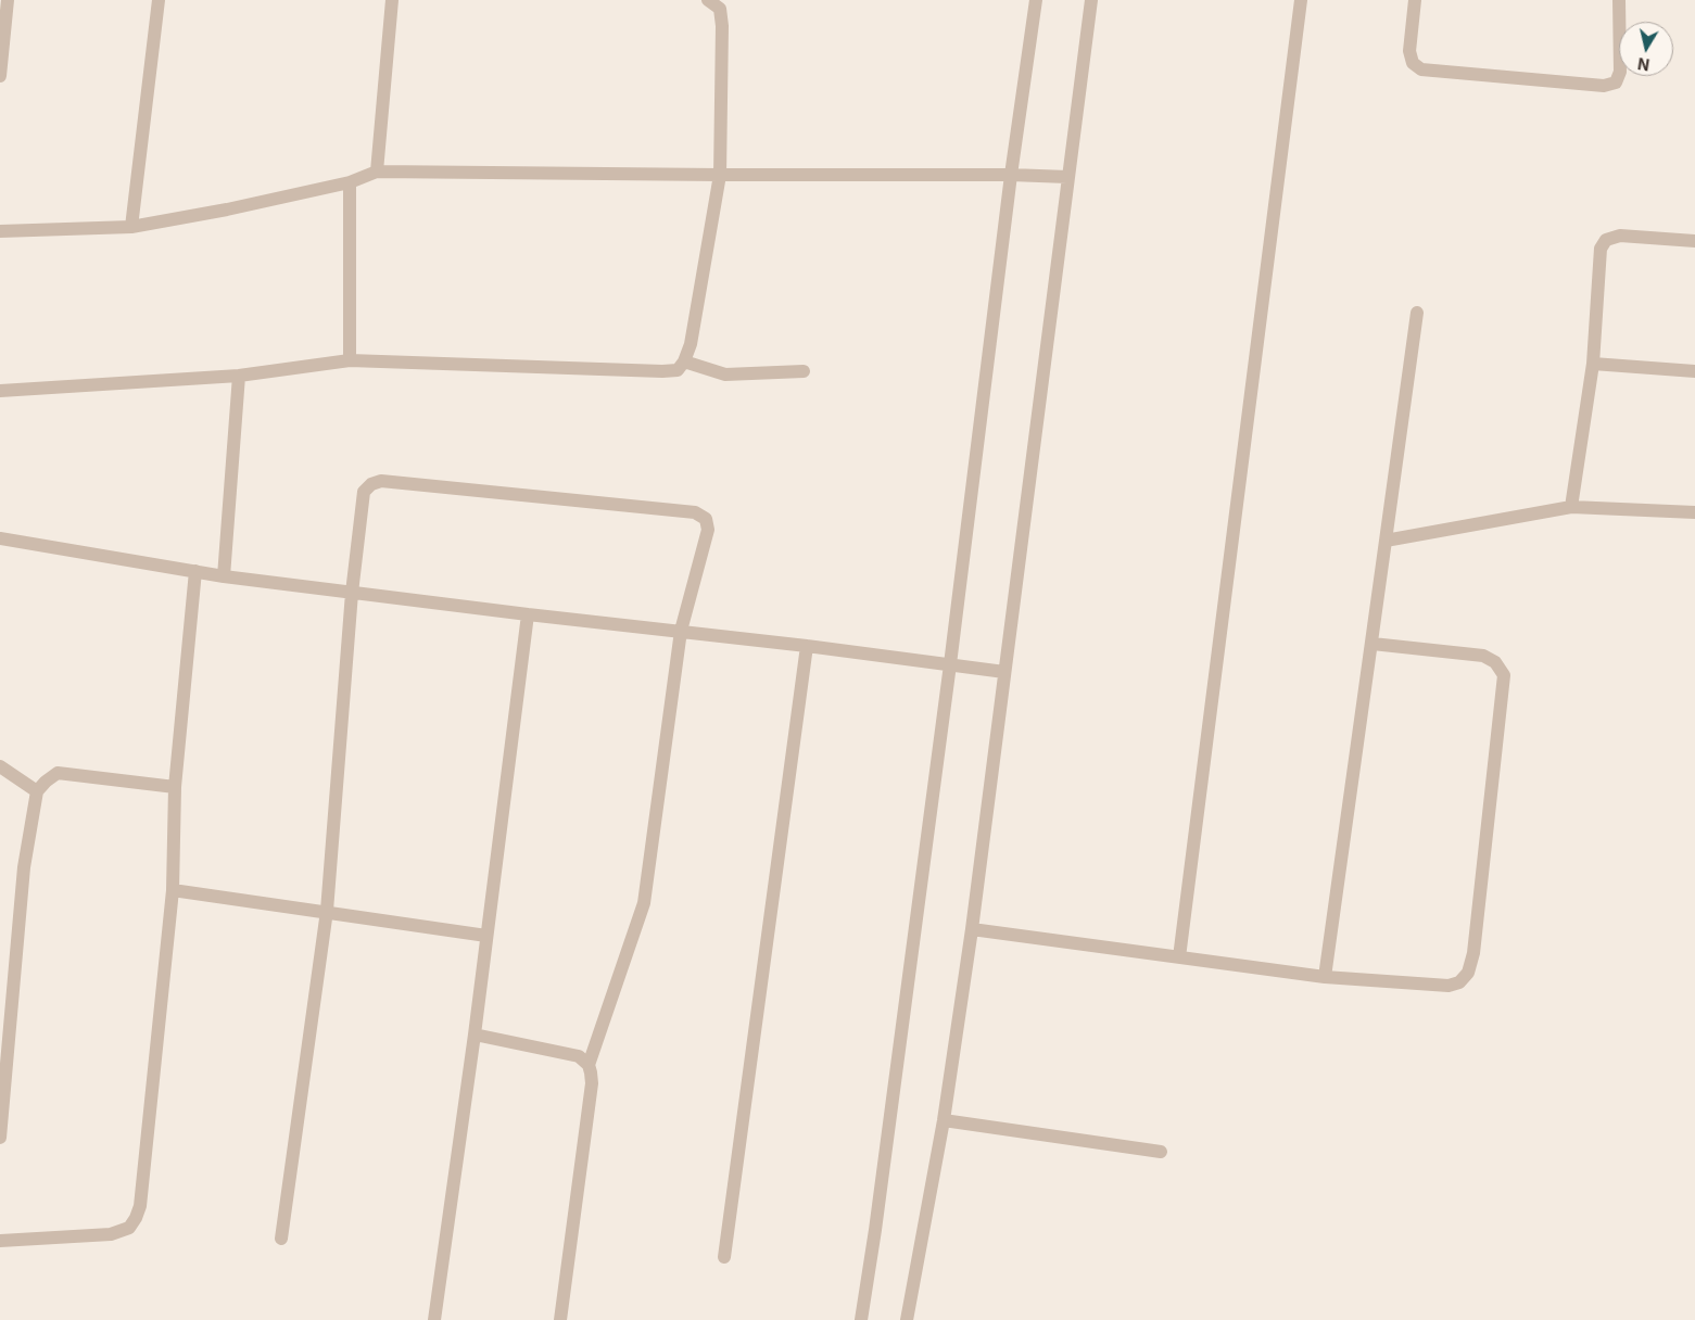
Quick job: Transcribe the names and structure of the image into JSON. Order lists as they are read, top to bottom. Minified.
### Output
{"north":"bottom"}
